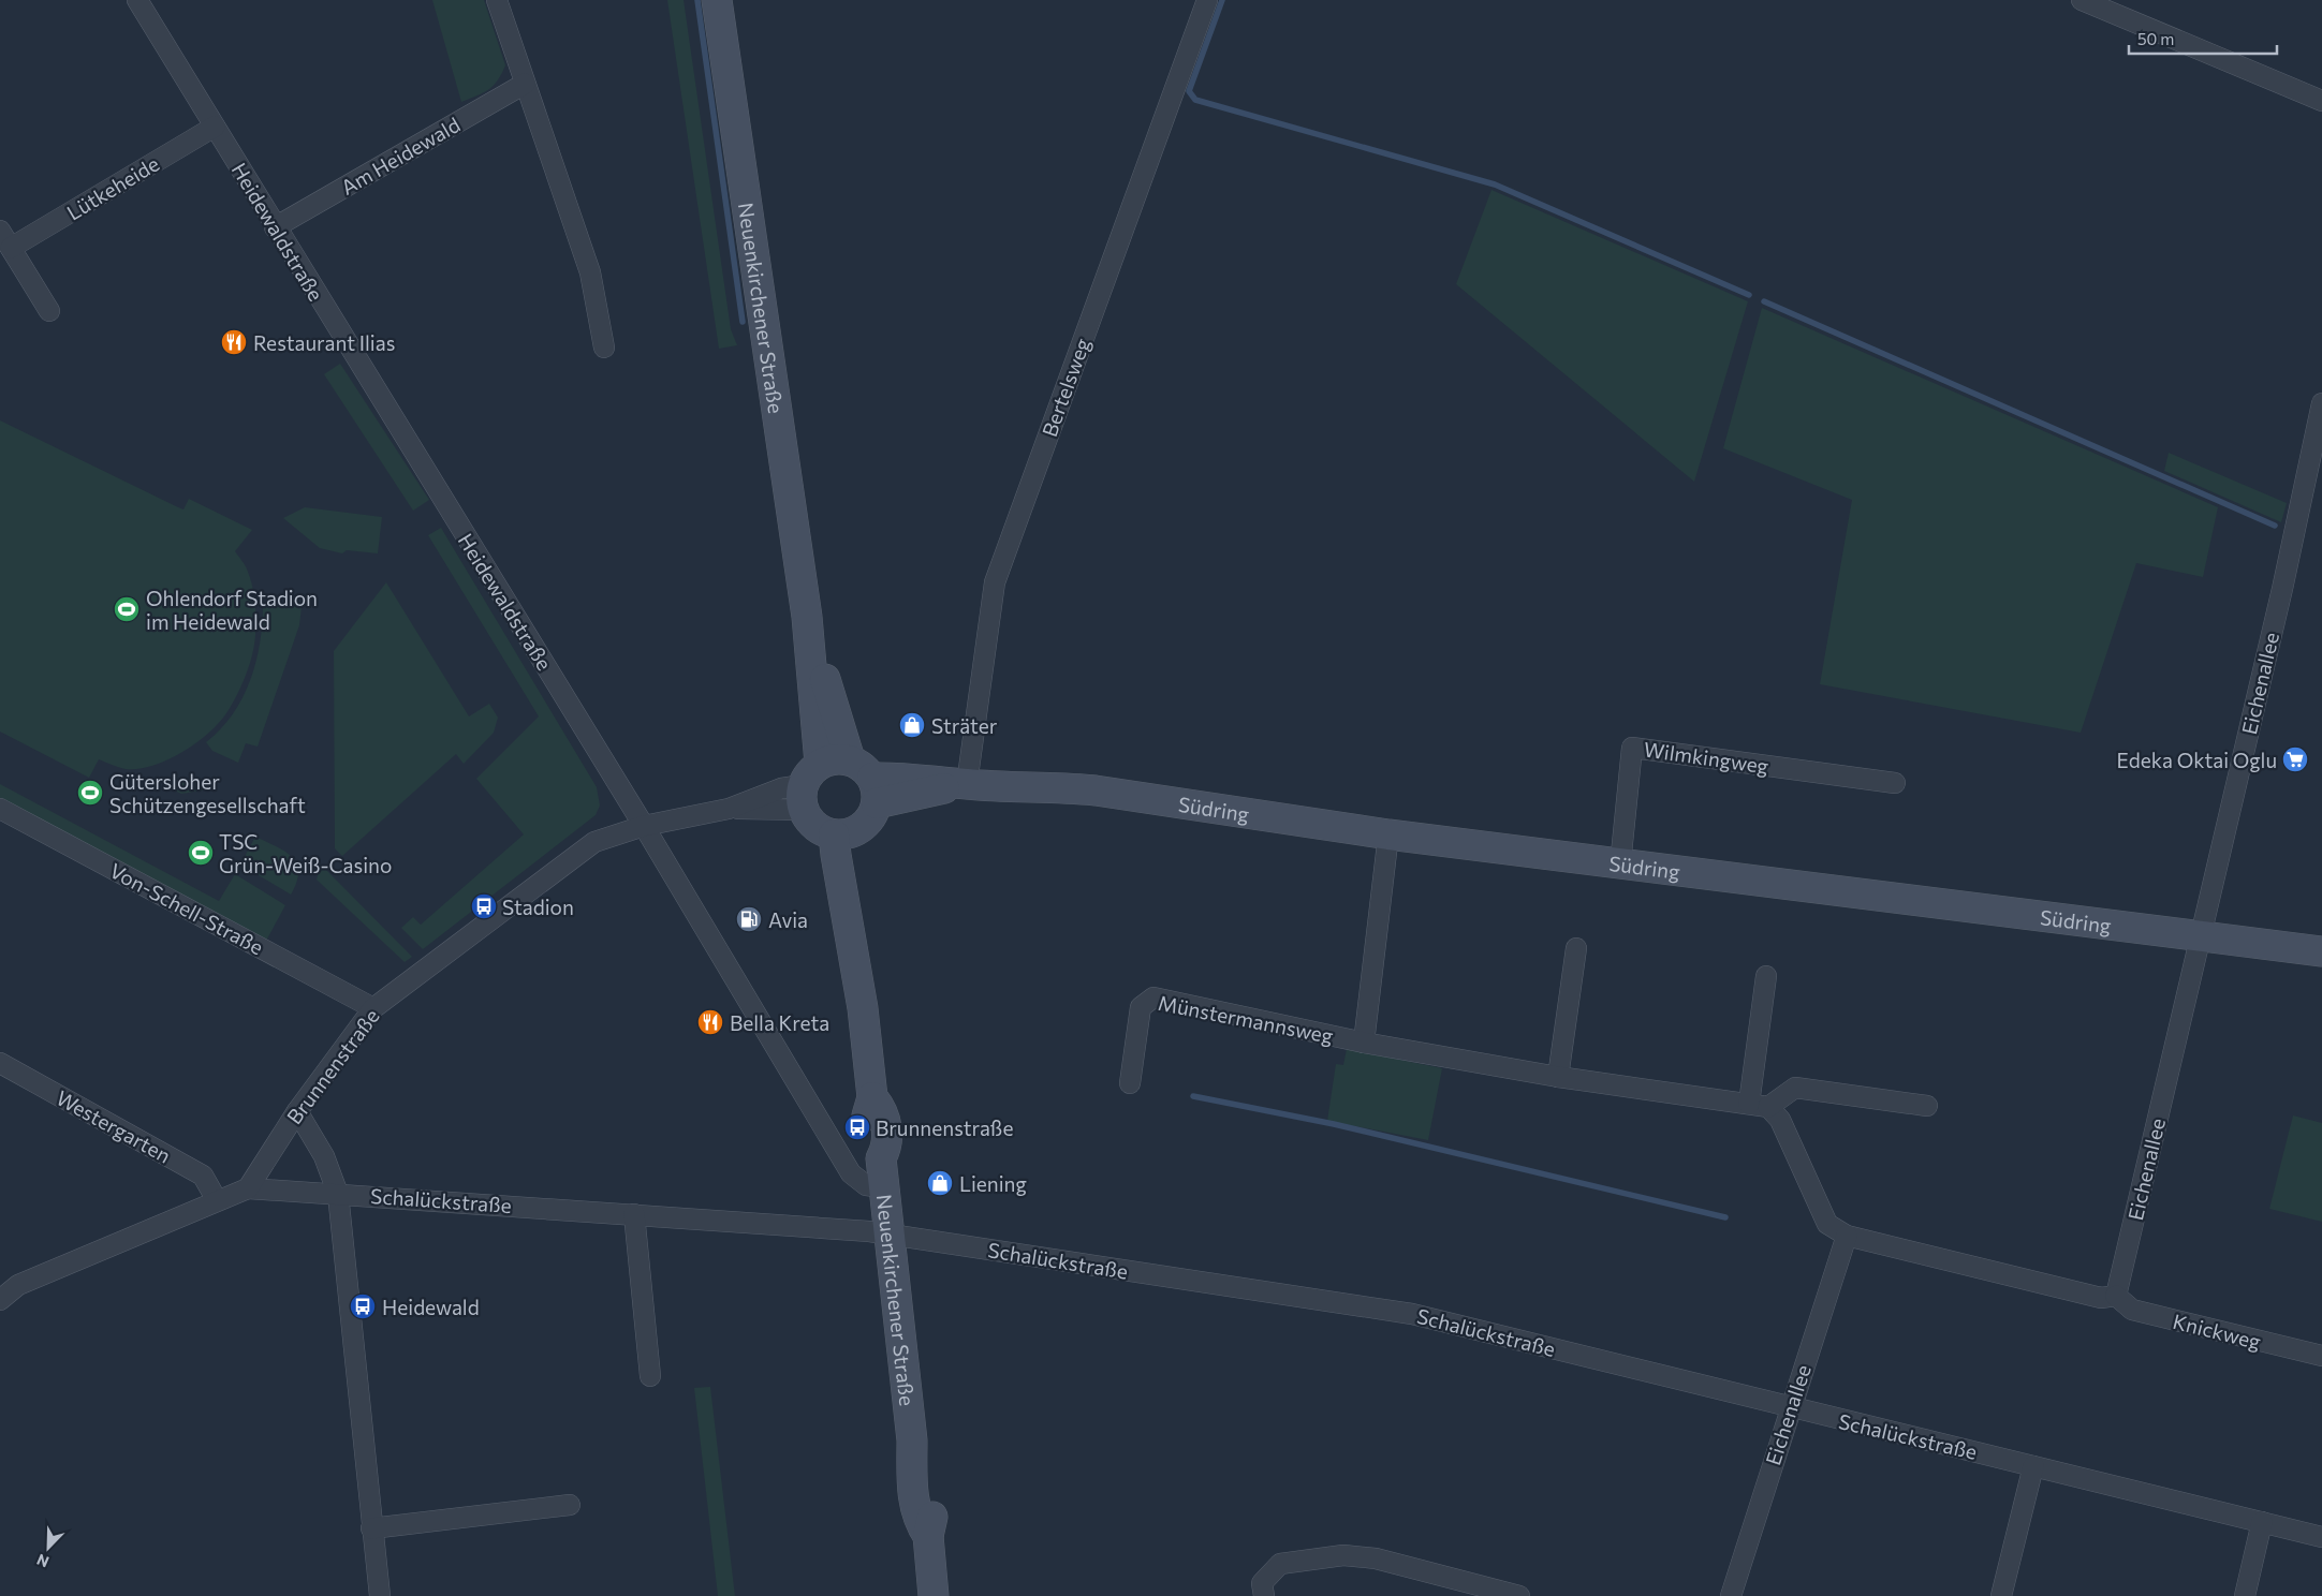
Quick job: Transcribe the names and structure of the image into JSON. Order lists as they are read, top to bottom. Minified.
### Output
{"streets":{"main road":["Neuenkirchener Straße","Südring"],"street":["Am Heidewald","Lütkeheide","Heidewaldstraße","Bertelsweg","Eichenallee","Wilmkingweg","Von-Schell-Straße","Münstermannsweg","Brunnenstraße","Westergarten","Schalückstraße","Knickweg"]},"crossings":[["Am Heidewald","Heidewaldstraße"],["Lütkeheide","Heidewaldstraße"],["Heidewaldstraße","Neuenkirchener Straße"],["Heidewaldstraße","Brunnenstraße"],["Neuenkirchener Straße","Südring"],["Neuenkirchener Straße","Brunnenstraße"],["Neuenkirchener Straße","Schalückstraße"],["Bertelsweg","Südring"],["Eichenallee","Südring"],["Eichenallee","Schalückstraße"],["Eichenallee","Knickweg"],["Wilmkingweg","Südring"],["Südring","Brunnenstraße"],["Von-Schell-Straße","Brunnenstraße"],["Brunnenstraße","Schalückstraße"]],"places":{"restaurant":["Restaurant Ilias","Bella Kreta"],"sports":["Ohlendorf Stadion im Heidewald","Gütersloher Schützengesellschaft","TSC Grün-Weiß-Casino"],"shop":["Sträter","Liening"],"supermarket":["Edeka Oktai Oglu"],"bus stop":["Stadion","Brunnenstraße","Heidewald"],"fuel station":["Avia"]},"scale_bar":"50 m","north":"bottom left"}
